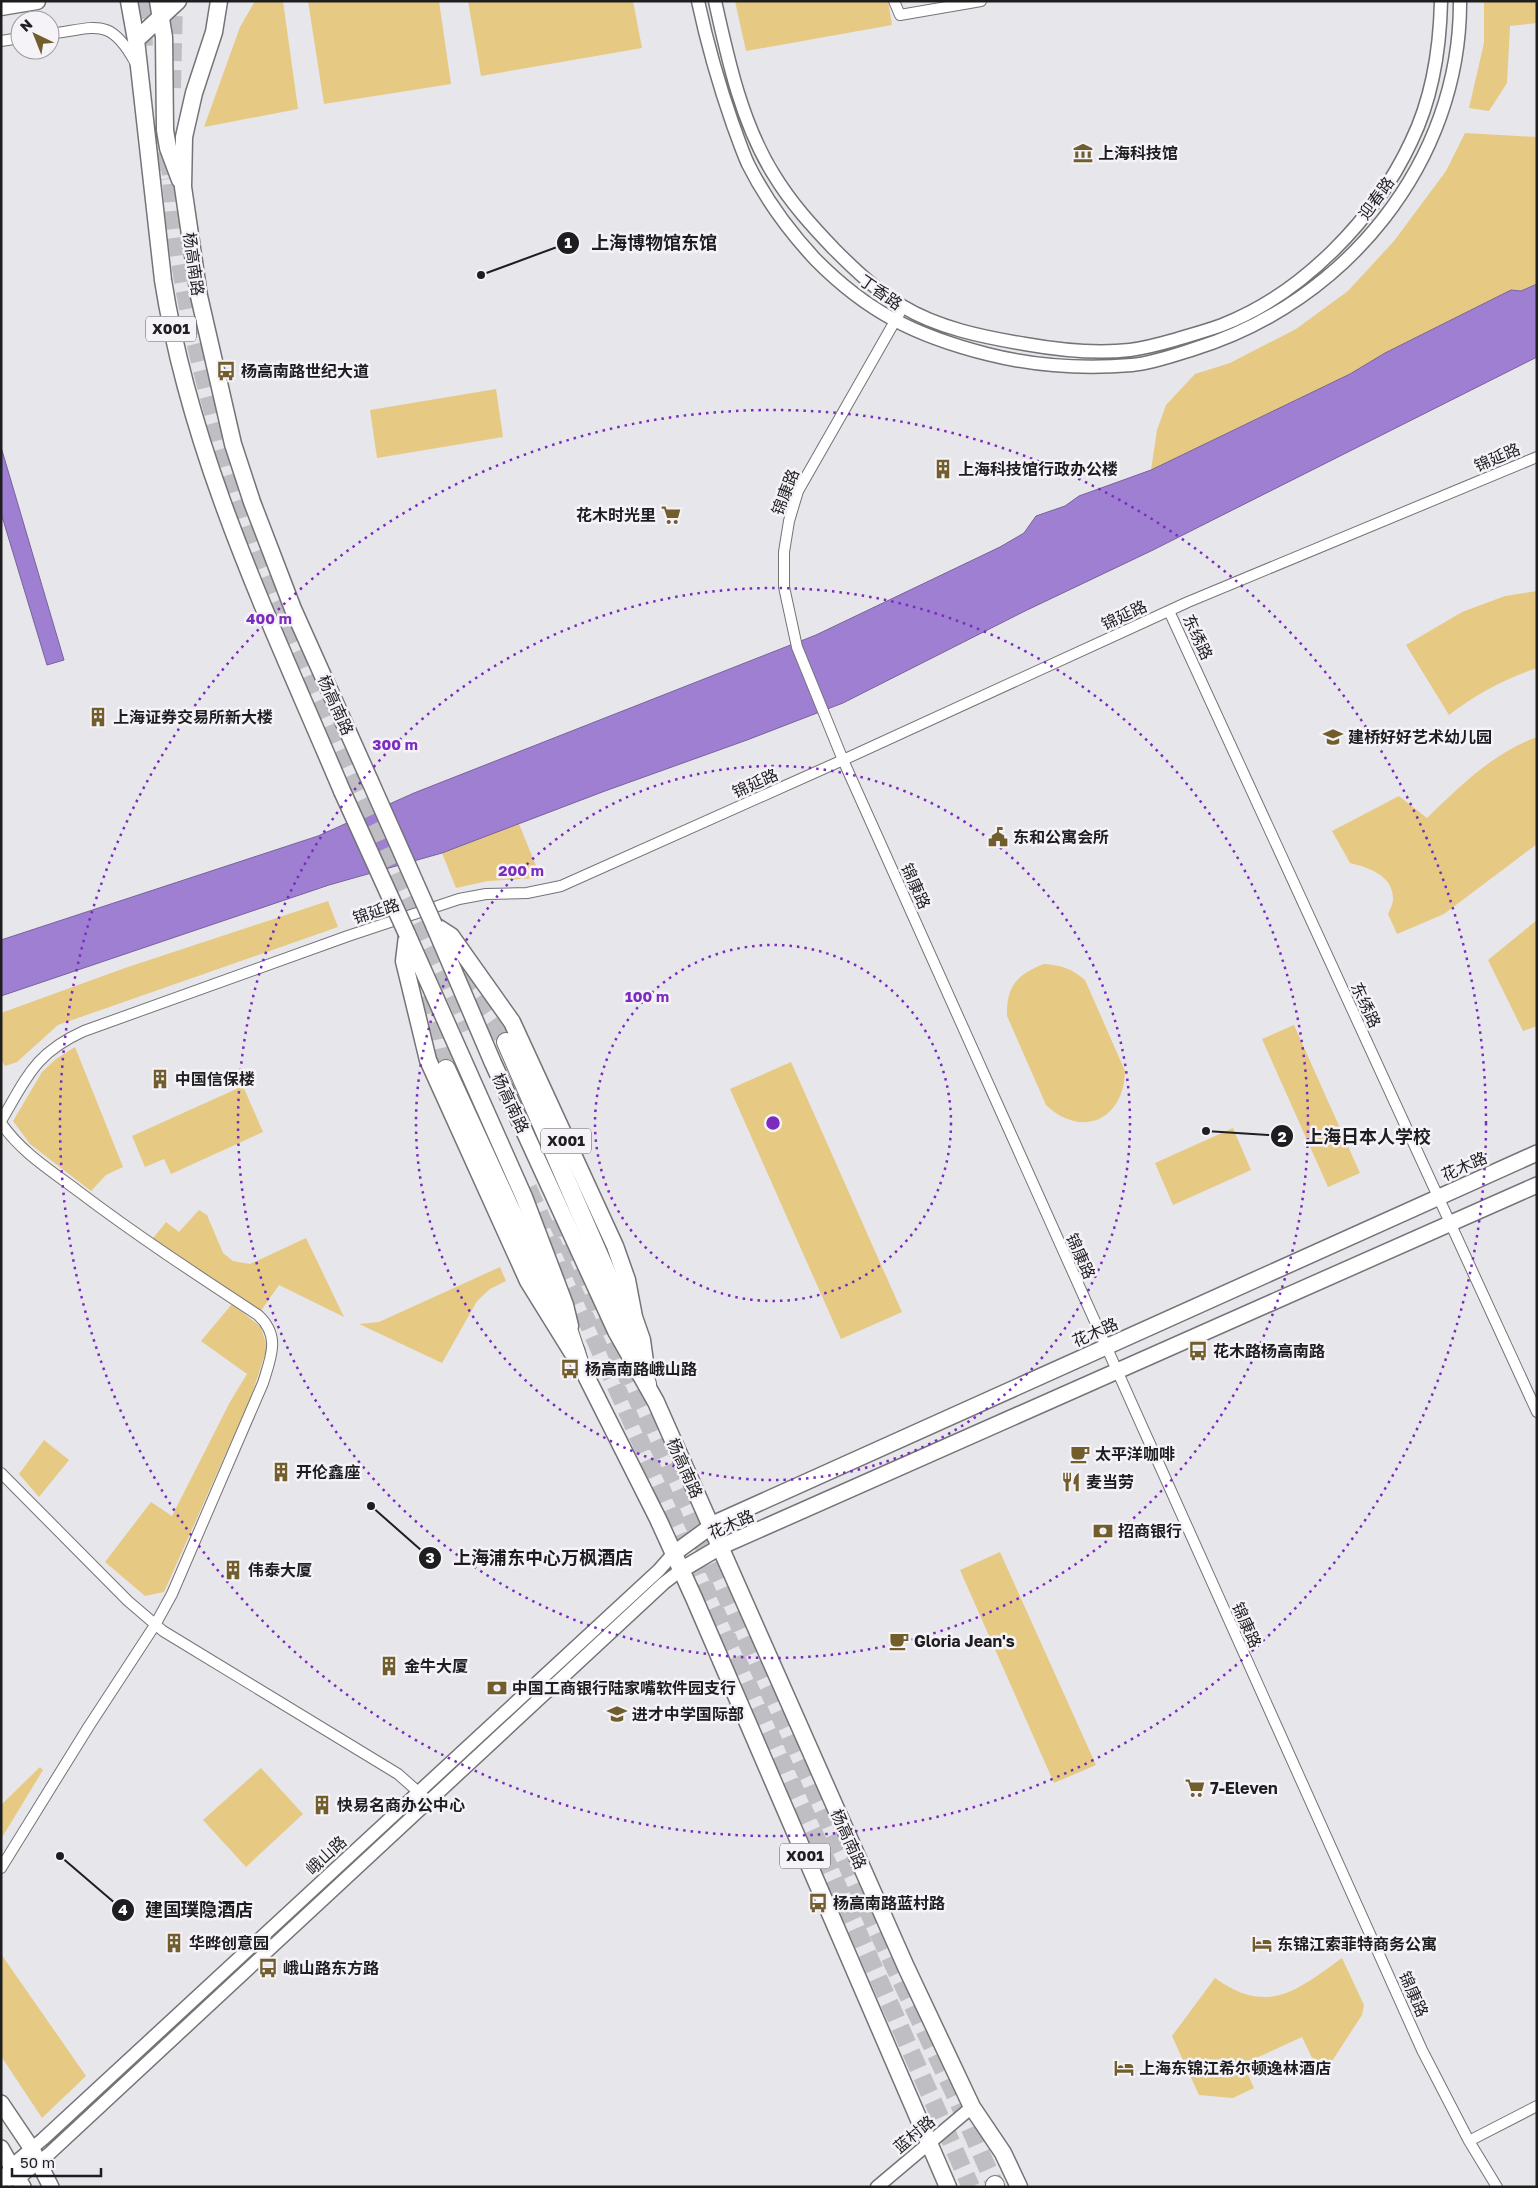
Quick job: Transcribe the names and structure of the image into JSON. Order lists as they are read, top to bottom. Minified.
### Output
{"streets":{"main road":["杨高南路","X001","花木路"],"street":["迎春路","丁香路","锦延路","锦康路","东绣路","峨山路","蓝村路"]},"crossings":[["迎春路","丁香路"],["杨高南路","X001"],["杨高南路","花木路"],["杨高南路","峨山路"],["杨高南路","蓝村路"],["丁香路","锦康路"],["锦延路","锦康路"],["锦延路","东绣路"],["锦康路","花木路"],["东绣路","花木路"],["花木路","峨山路"]],"places":{"museum":["上海科技馆"],"other":["上海博物馆东馆","上海日本人学校","上海浦东中心万枫酒店","建国璞隐酒店"],"bus stop":["杨高南路世纪大道","花木路杨高南路","杨高南路峨山路","杨高南路蓝村路","峨山路东方路"],"building":["上海科技馆行政办公楼","上海证券交易所新大楼","中国信保楼","开伦鑫座","伟泰大厦","金牛大厦","快易名商办公中心","华晔创意园"],"supermarket":["花木时光里","7-Eleven"],"school or university":["建桥好好艺术幼儿园","进才中学国际部"],"public building":["东和公寓会所"],"cafe":["太平洋咖啡","Gloria Jean's"],"restaurant":["麦当劳"],"bank":["招商银行","中国工商银行陆家嘴软件园支行"],"hotel":["东锦江索菲特商务公寓","上海东锦江希尔顿逸林酒店"]},"scale_bar":"50 m","north":"top left","rings":["400 m","300 m","200 m","100 m"]}
